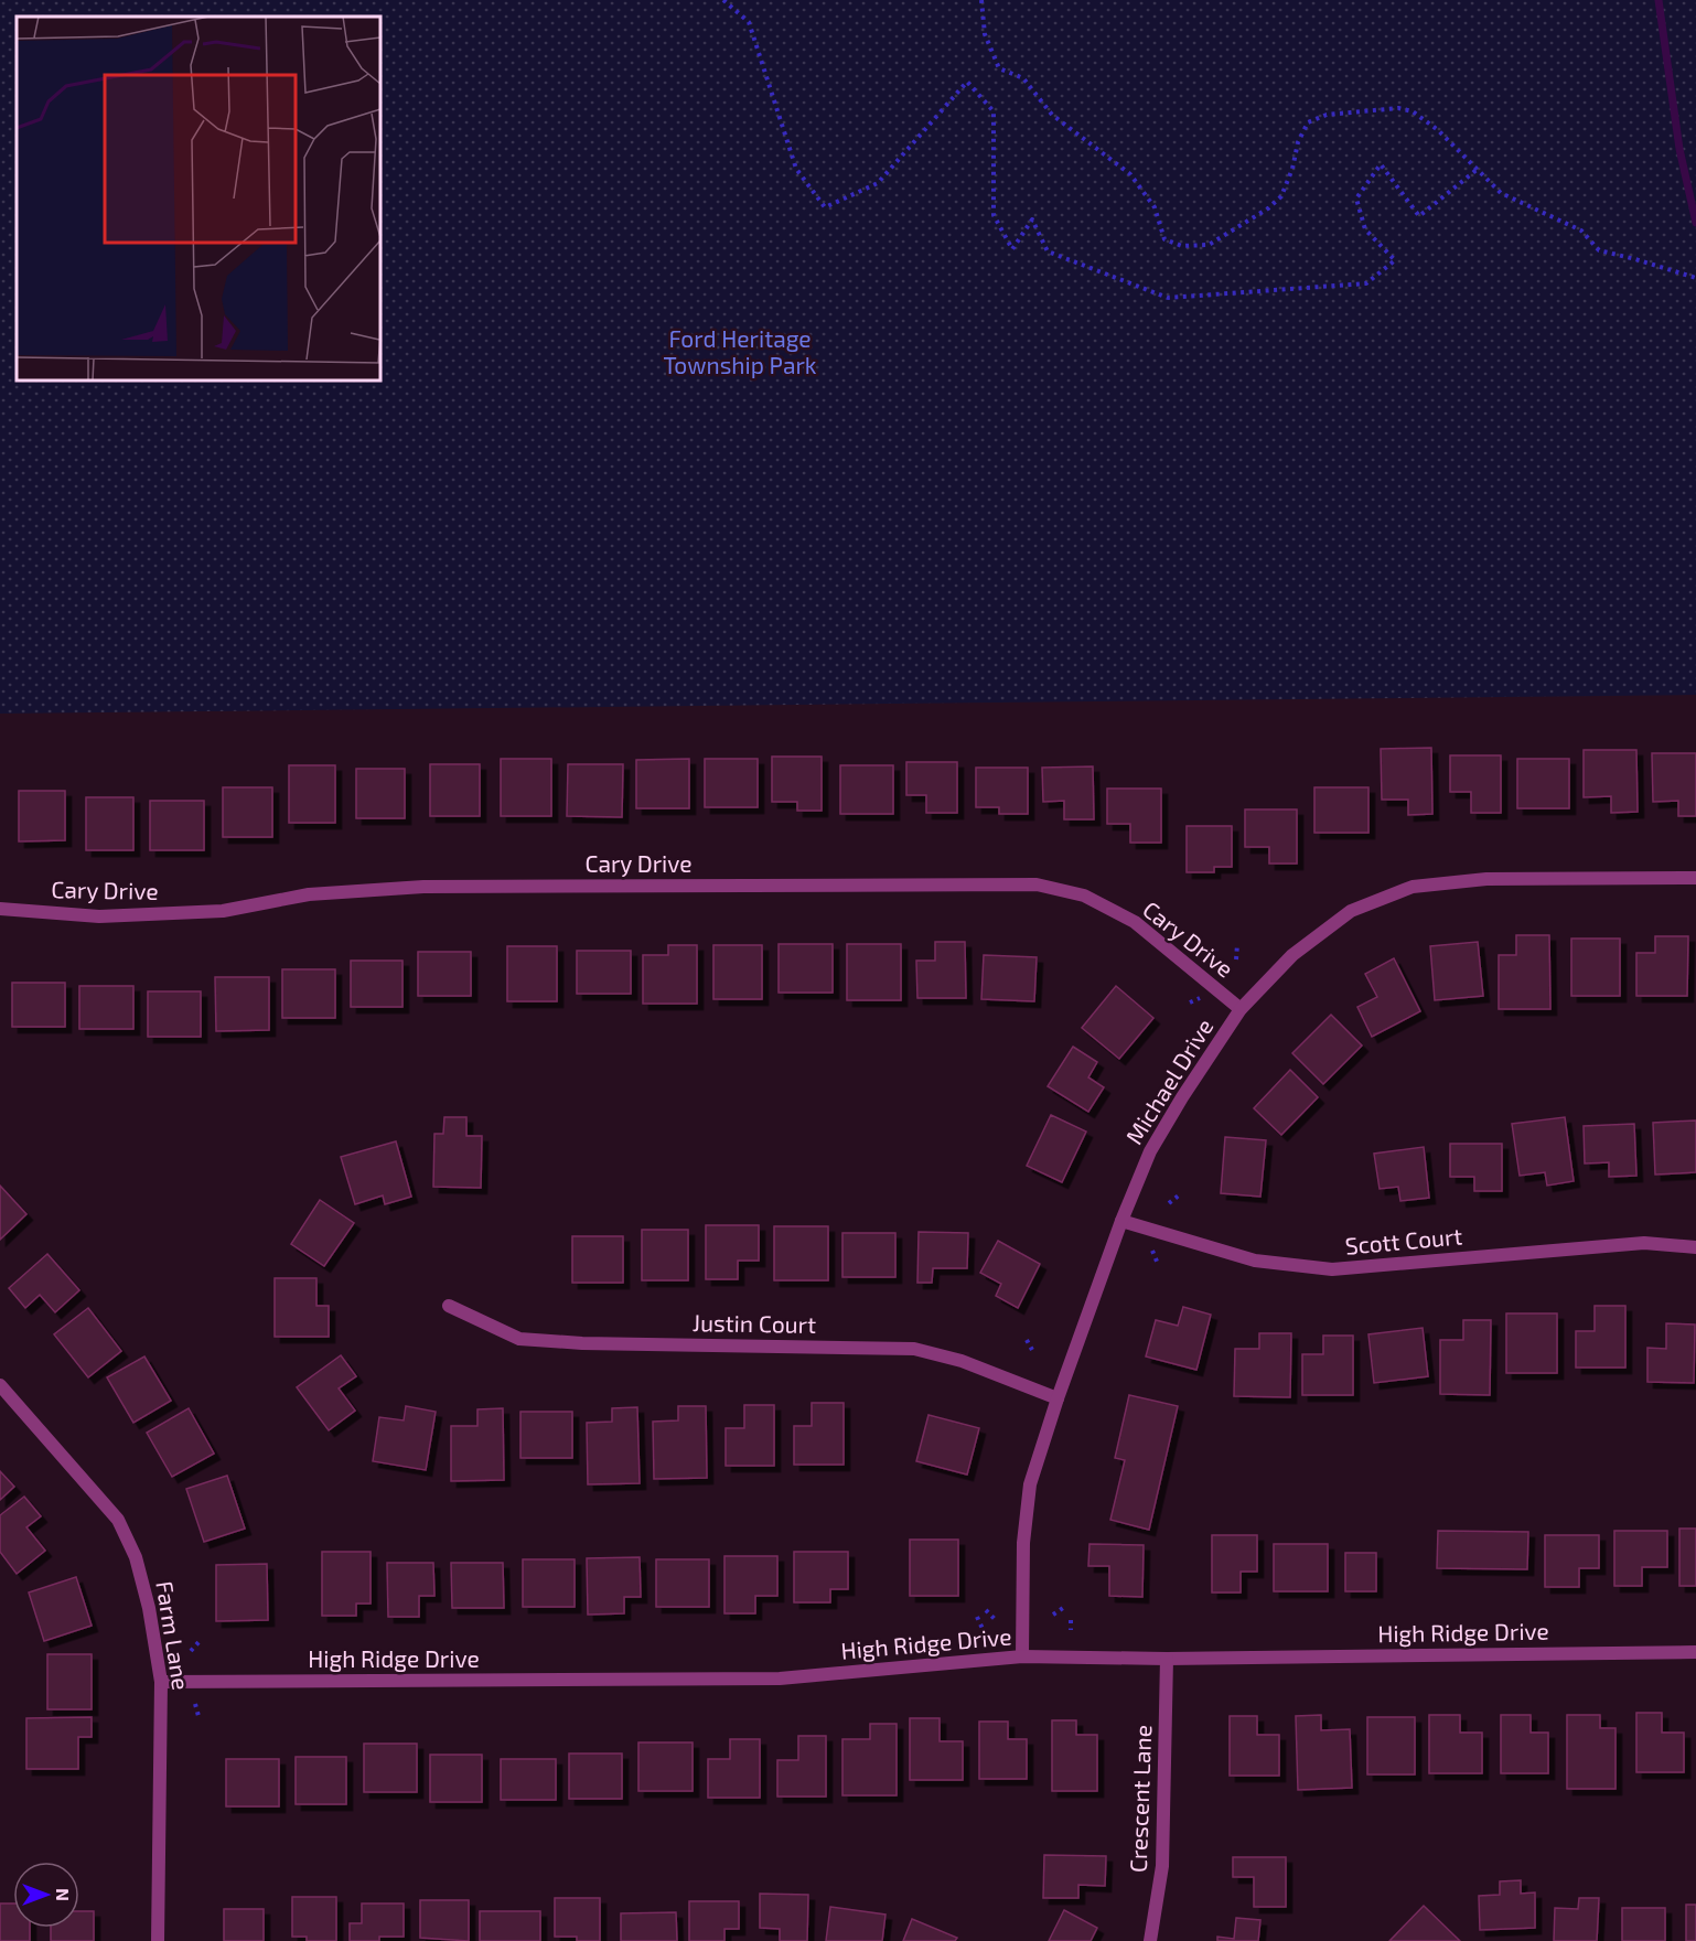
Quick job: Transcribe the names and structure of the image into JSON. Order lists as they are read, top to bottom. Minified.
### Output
{"streets":{"street":["Cary Drive","Michael Drive","Scott Court","Justin Court","High Ridge Drive","Farm Lane","Crescent Lane"]},"crossings":[["Cary Drive","Michael Drive"],["Michael Drive","Scott Court"],["Michael Drive","Justin Court"],["Michael Drive","High Ridge Drive"],["High Ridge Drive","Farm Lane"],["High Ridge Drive","Crescent Lane"]],"parks":["Ford Heritage Township Park"],"north":"right"}
